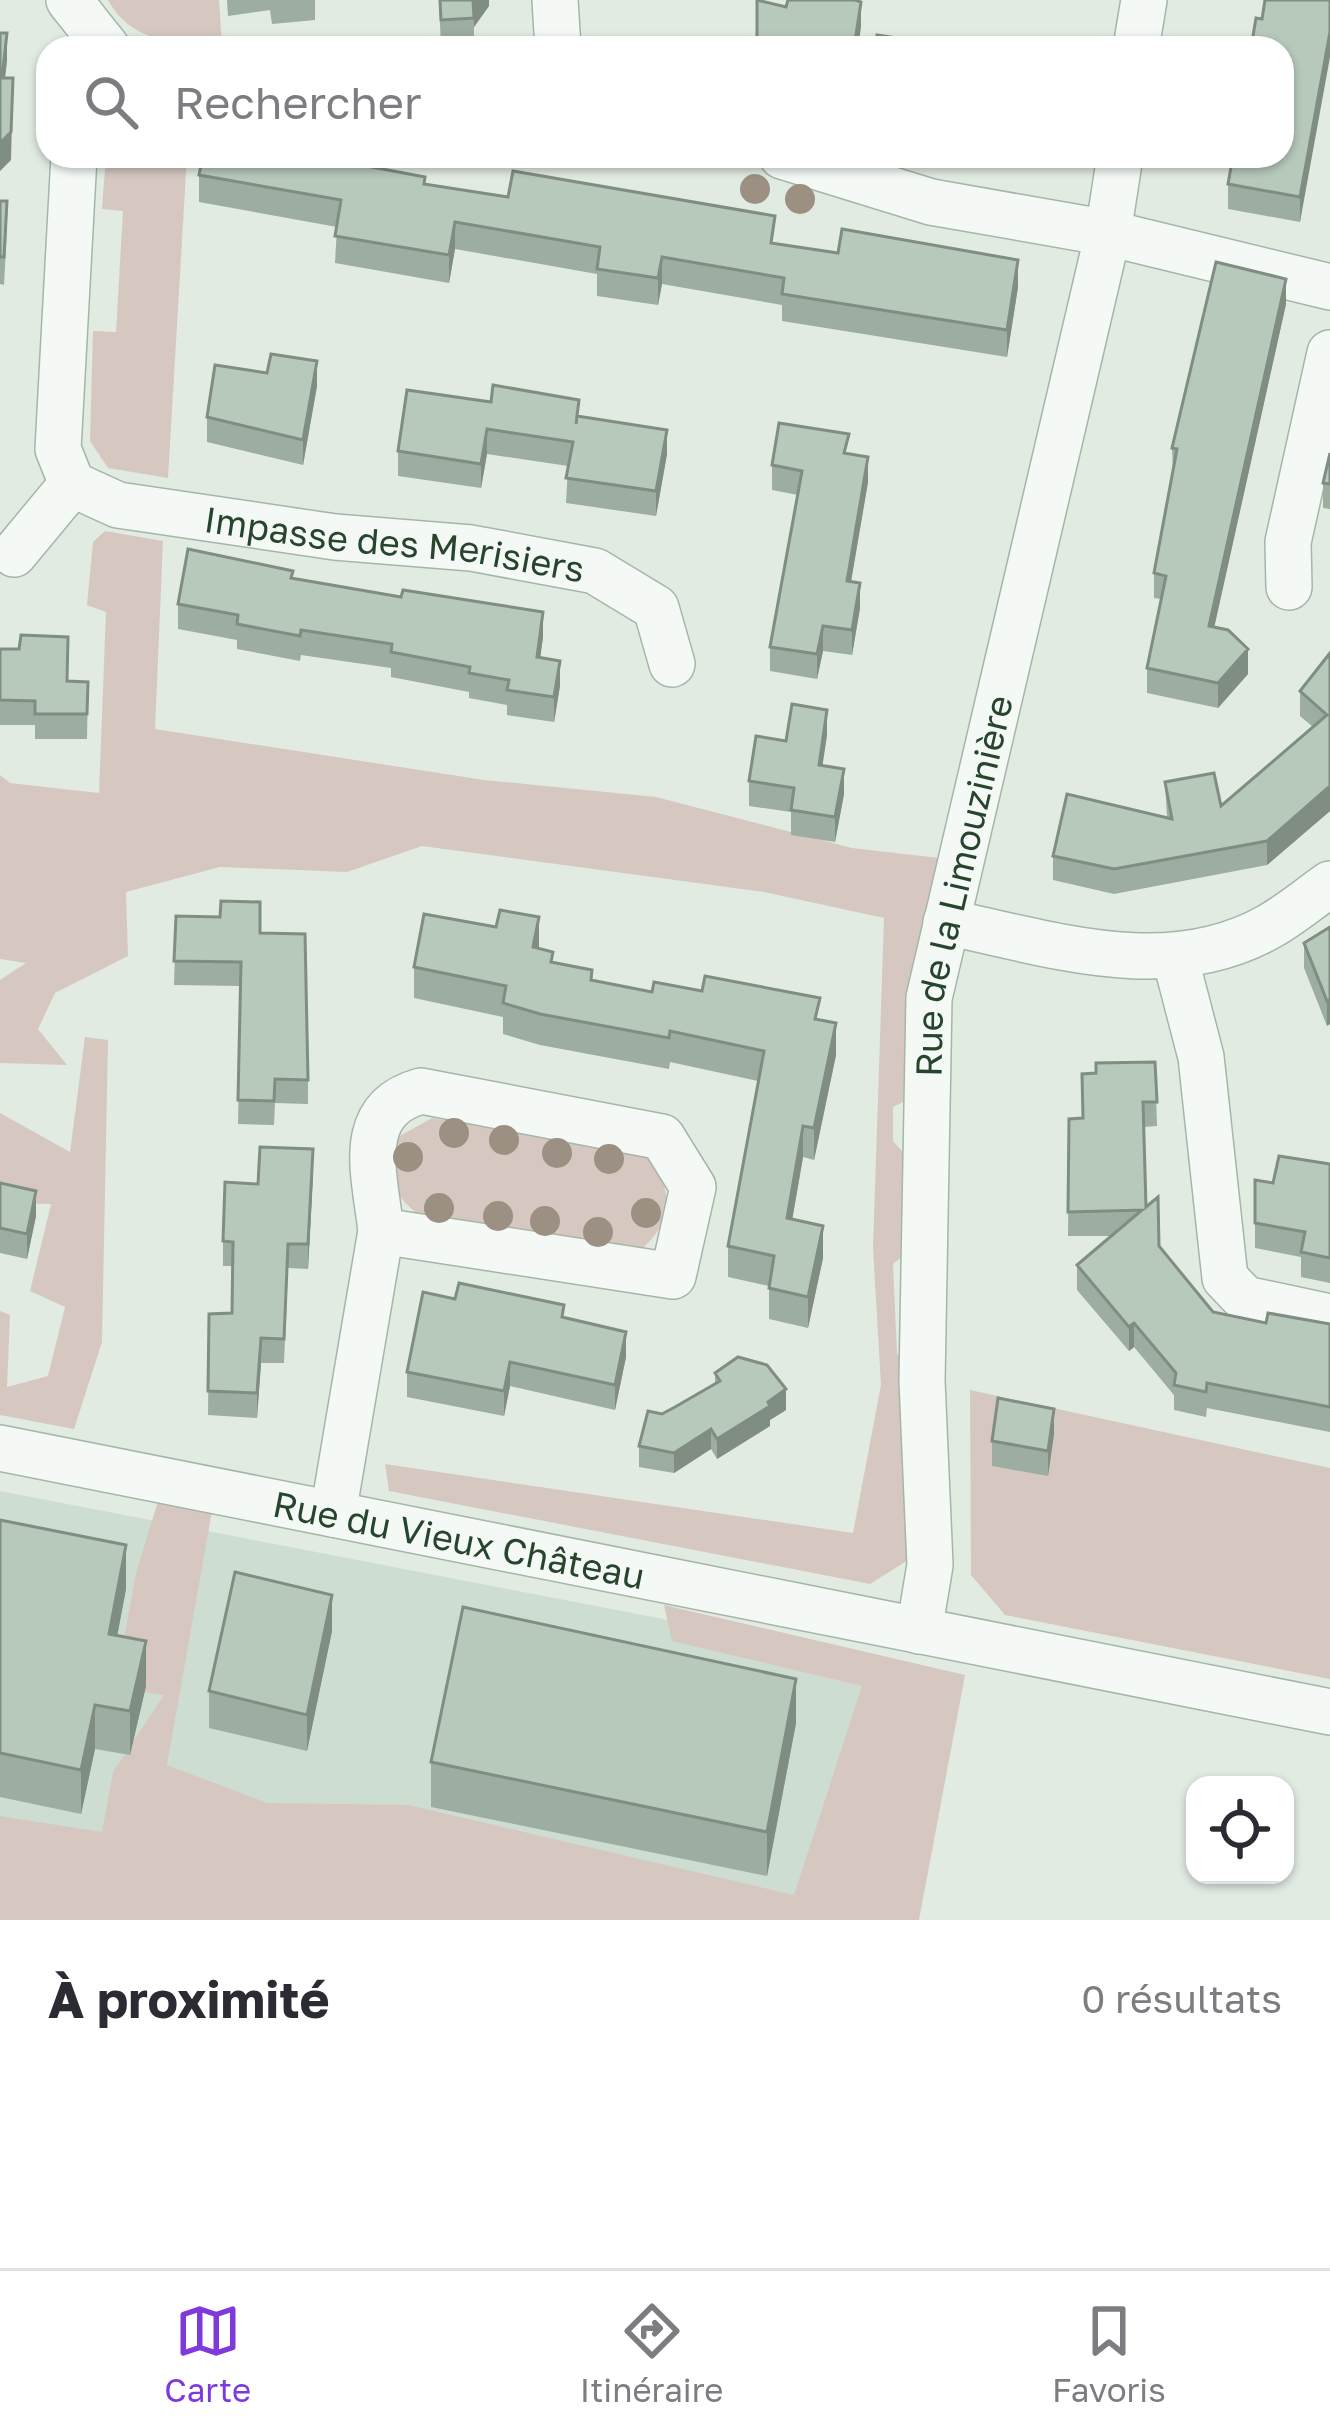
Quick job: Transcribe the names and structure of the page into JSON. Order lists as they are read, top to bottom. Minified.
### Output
{"streets":{"street":["Impasse des Merisiers","Rue de la Limouzinière","Rue du Vieux Château"]},"crossings":[["Rue de la Limouzinière","Rue du Vieux Château"]],"page":{"search":"Rechercher","heading":["À proximité","0 résultats"],"nav":["Carte","Itinéraire","Favoris"]}}
